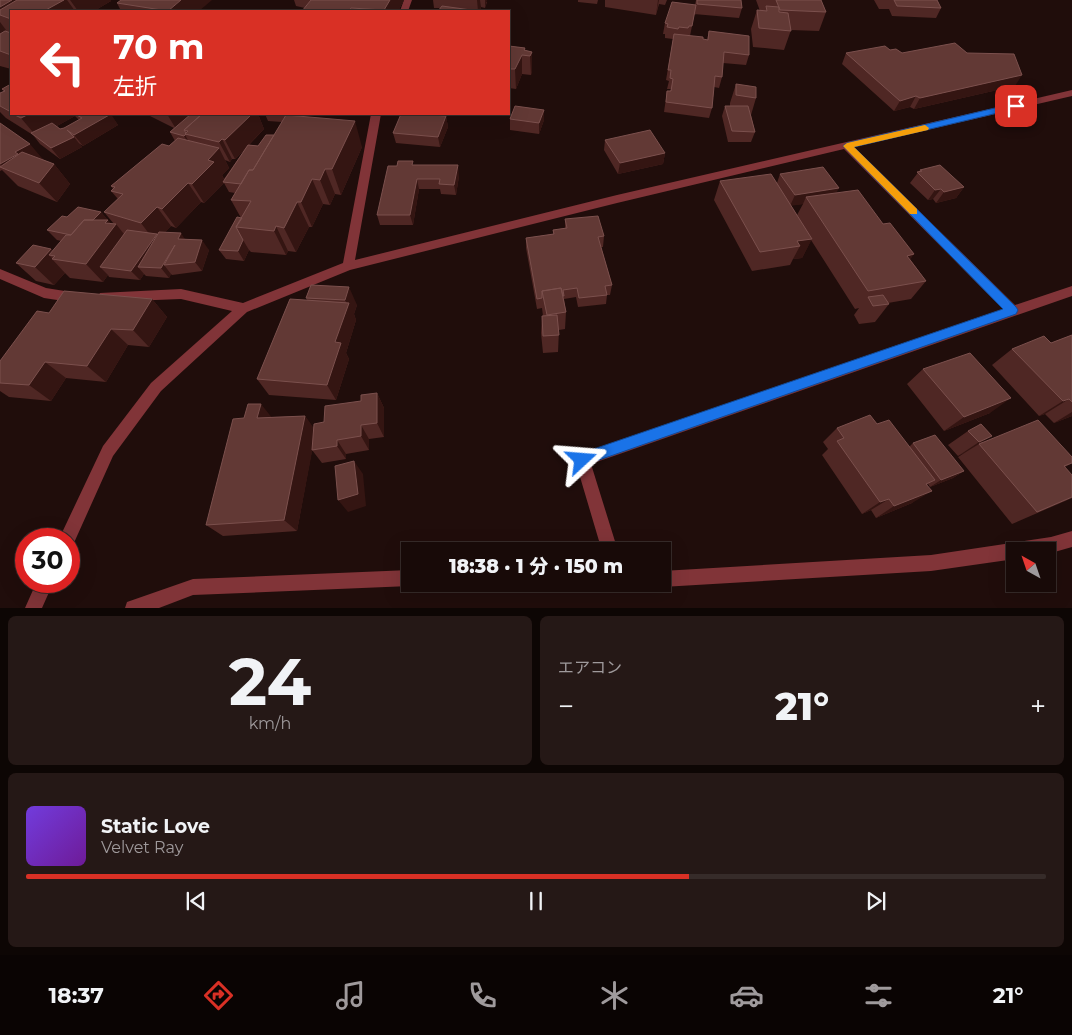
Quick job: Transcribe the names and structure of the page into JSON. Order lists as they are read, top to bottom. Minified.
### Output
{"north":"top left","page":{"turn":["70 m","左折"],"limit":"30","trip":"18:38 · 1 分 · 150 m","tile":[["24","km/h"],"エアコン"],"heat":["−","21°","+"],"song":["Static Love","Velvet Ray"],"tabs":["18:37","21°"]}}
